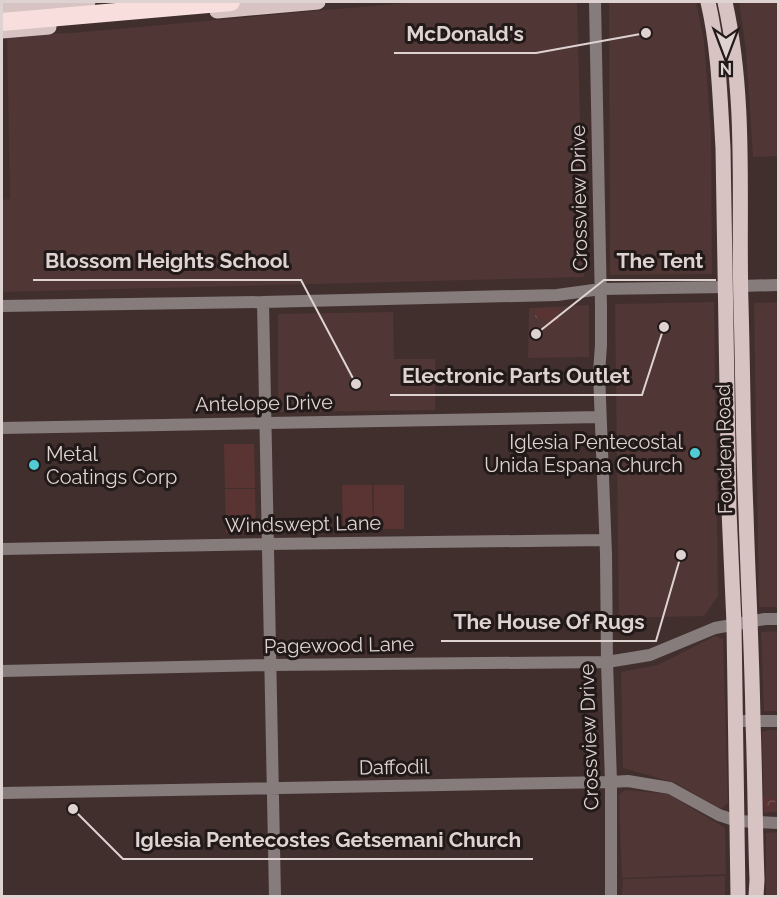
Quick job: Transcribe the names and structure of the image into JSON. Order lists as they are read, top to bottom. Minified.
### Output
{"streets":{"main road":["Fondren Road"],"street":["Crossview Drive","Antelope Drive","Windswept Lane","Pagewood Lane","Daffodil"]},"crossings":[["Crossview Drive","Antelope Drive"],["Crossview Drive","Windswept Lane"],["Crossview Drive","Pagewood Lane"],["Crossview Drive","Daffodil"],["Fondren Road","Pagewood Lane"],["Fondren Road","Daffodil"]],"places":["McDonald's","Electronic Parts Outlet","The Tent","Blossom Heights School","Iglesia Pentecostal Unida Espana Church","Metal Coatings Corp","The House Of Rugs","Iglesia Pentecostes Getsemani Church"],"north":"bottom"}
